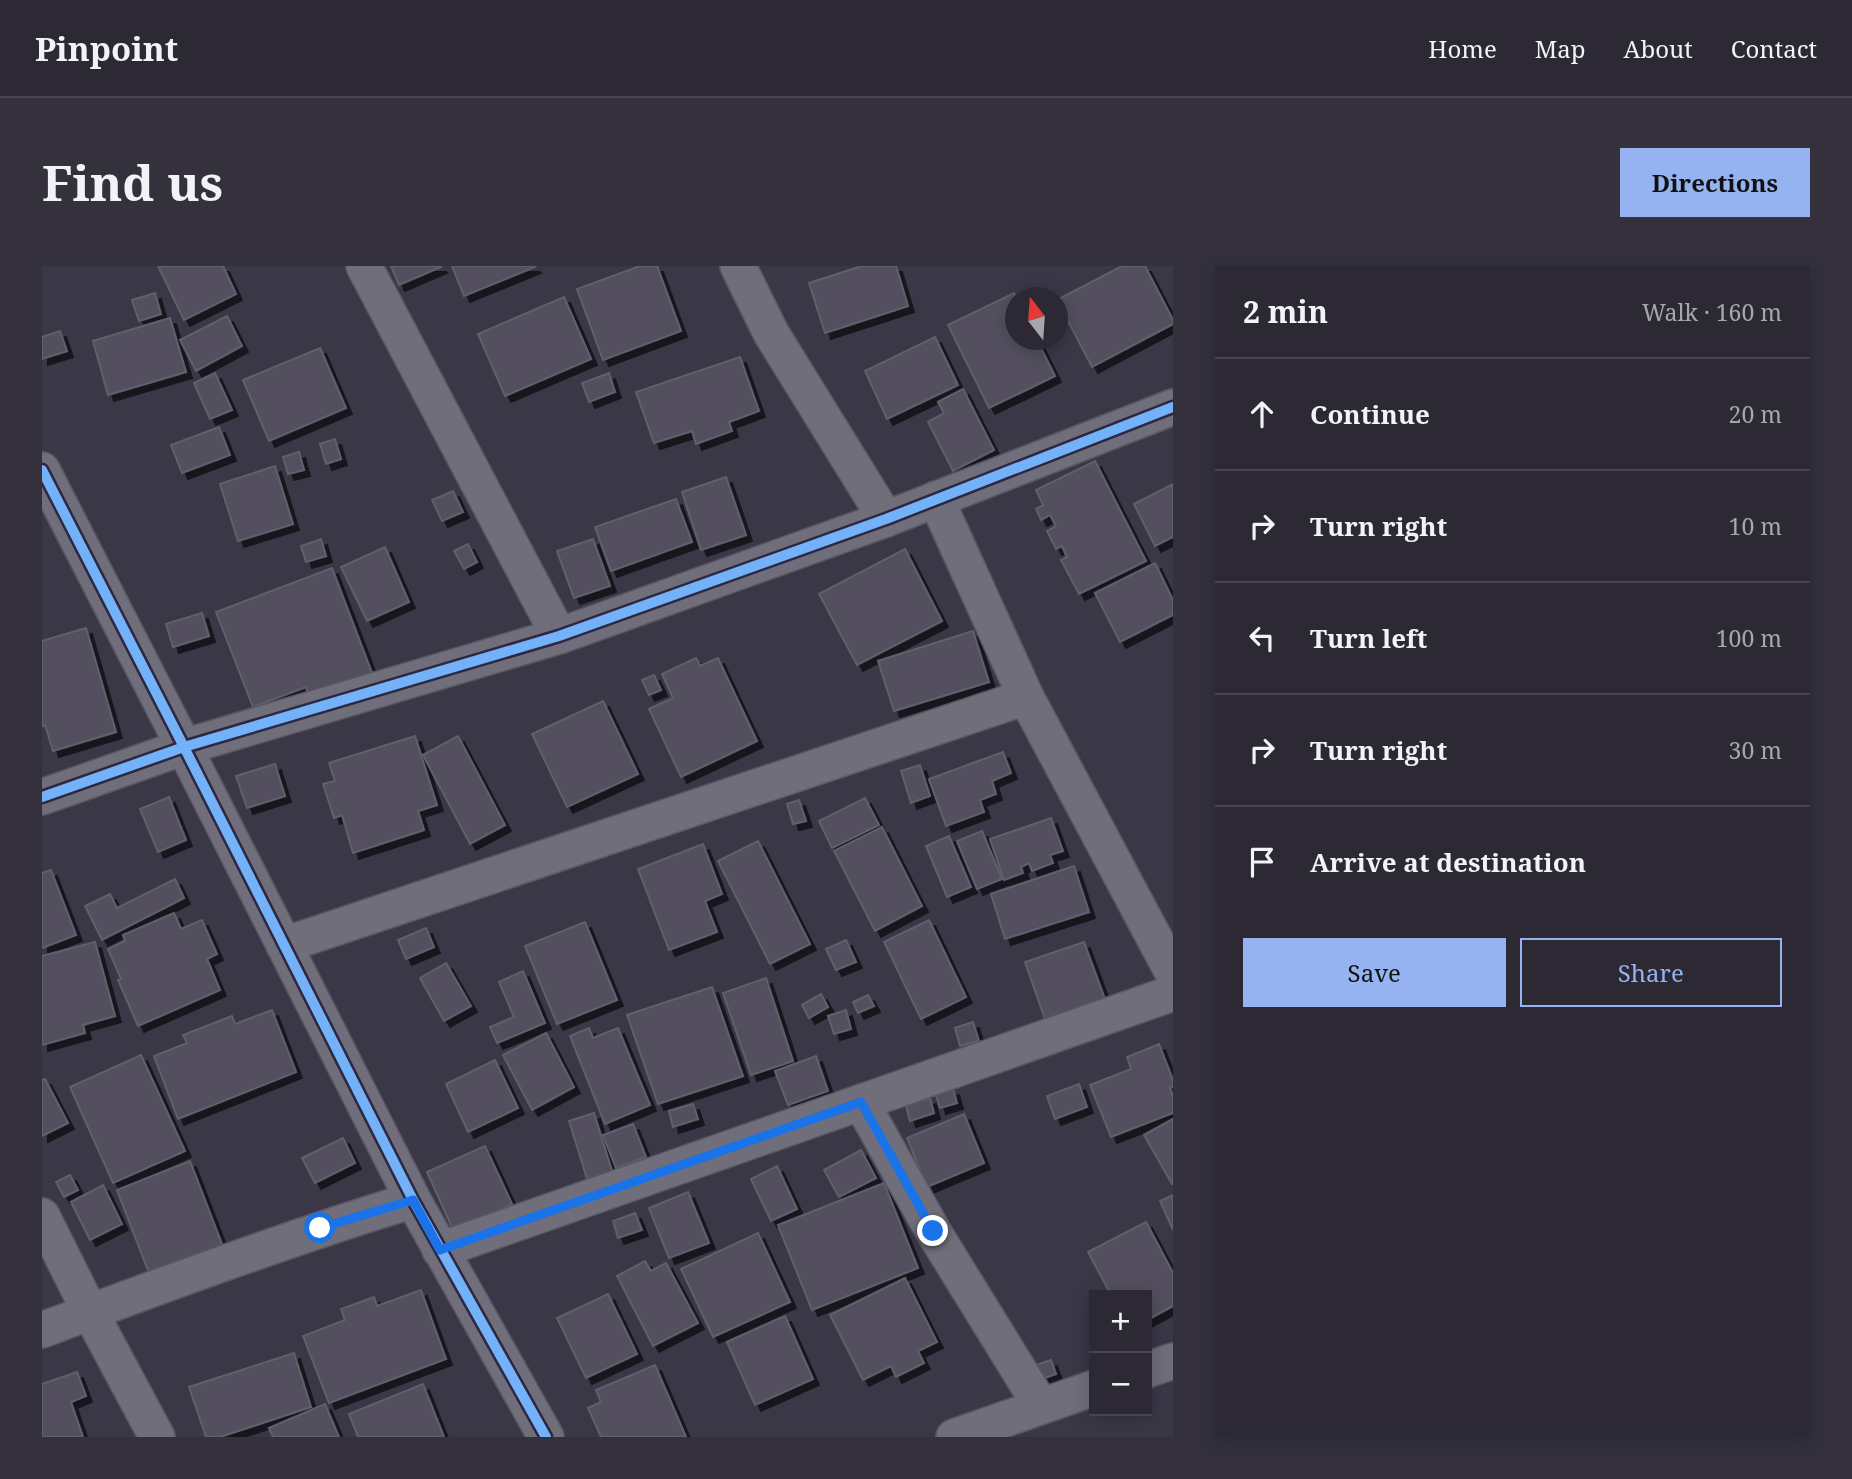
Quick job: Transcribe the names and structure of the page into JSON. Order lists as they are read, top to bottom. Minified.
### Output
{"north":"top","page":{"header":"Pinpoint","nav":["Home","Map","About","Contact"],"buttons":["Directions",["Save","Share"]],"title":"Find us","heading":["2 min","Walk · 160 m"],"list":[["Continue","20 m"],["Turn right","10 m"],["Turn left","100 m"],["Turn right","30 m"],"Arrive at destination"],"map_buttons":["+","−"]}}
